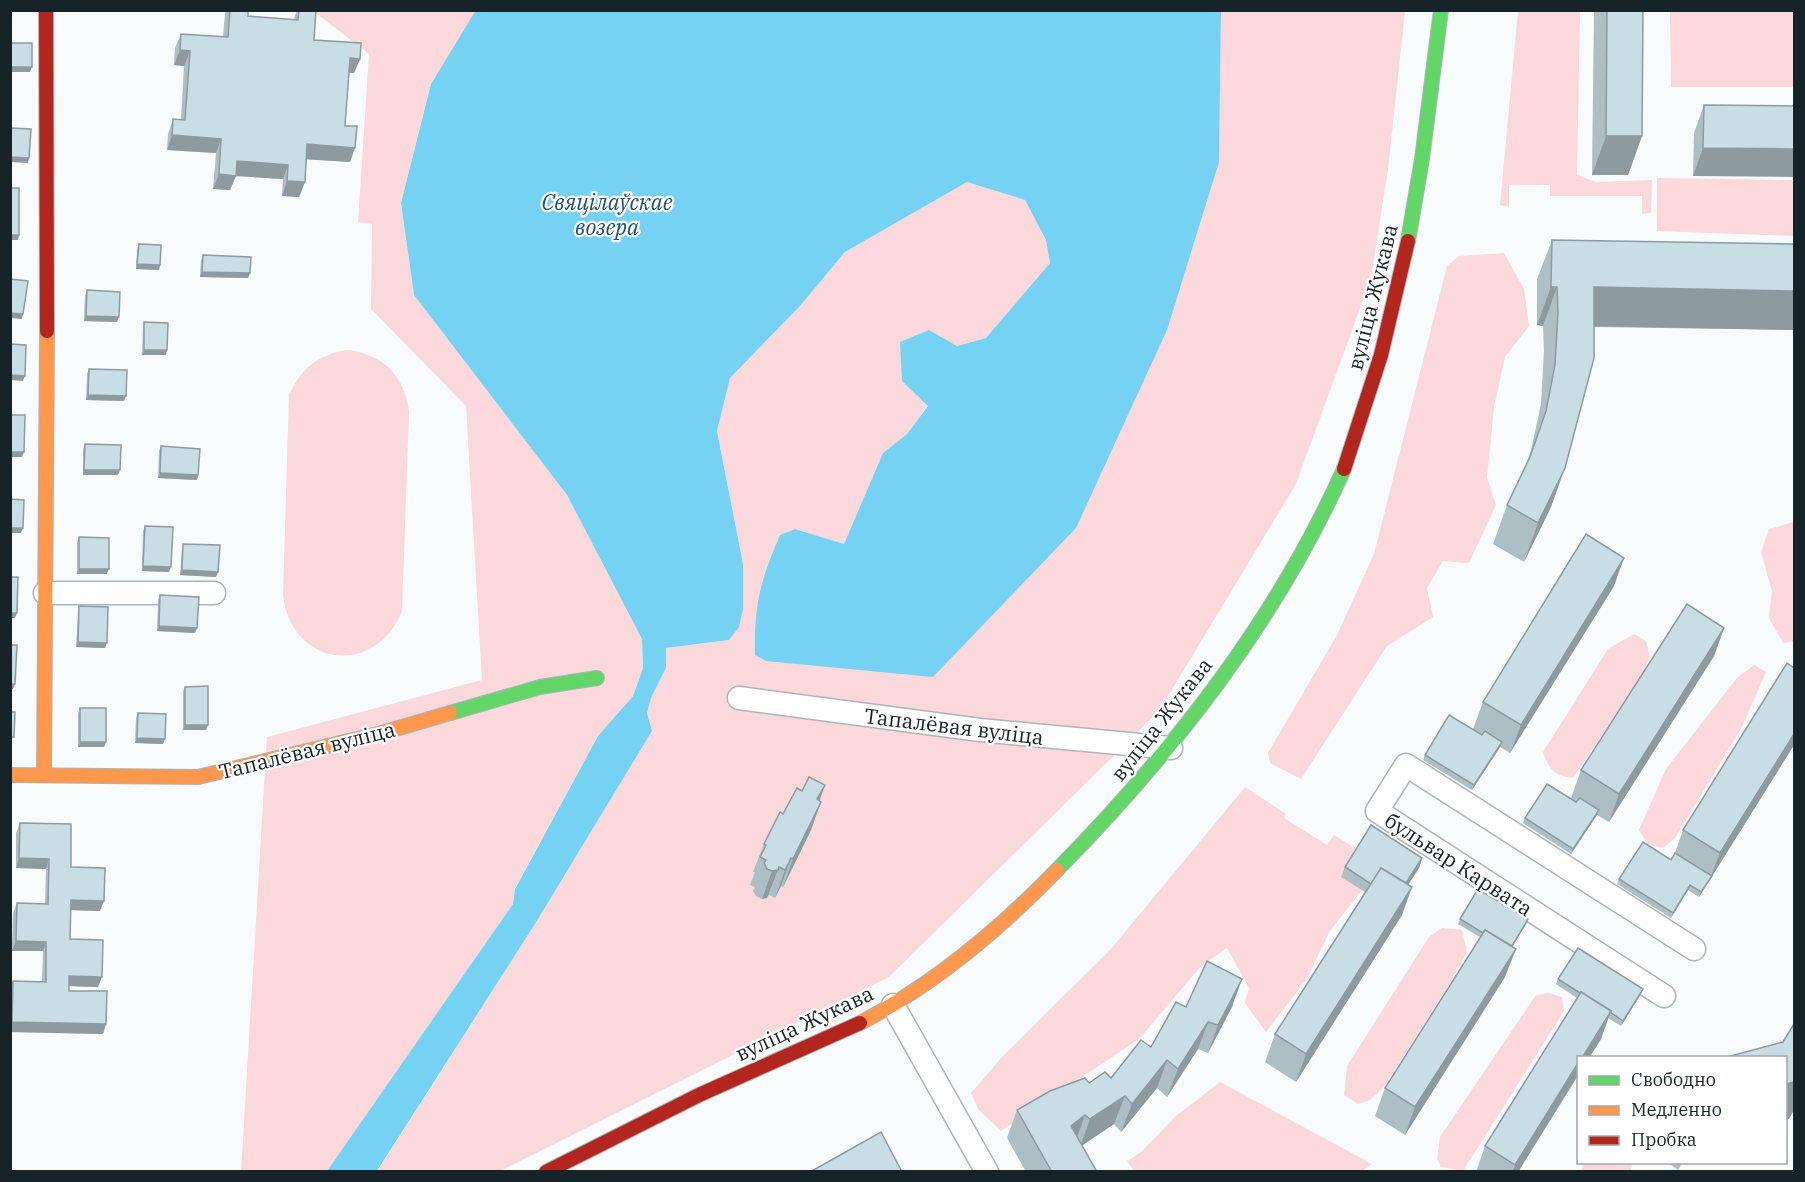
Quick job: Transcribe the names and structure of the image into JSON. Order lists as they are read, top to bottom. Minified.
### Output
{"streets":{"street":["вуліца Жукава","Тапалёвая вуліца","бульвар Карвата"]},"crossings":[["вуліца Жукава","Тапалёвая вуліца"]],"water":["Свяцілаўскае возера"],"legend":["Свободно","Медленно","Пробка"]}
